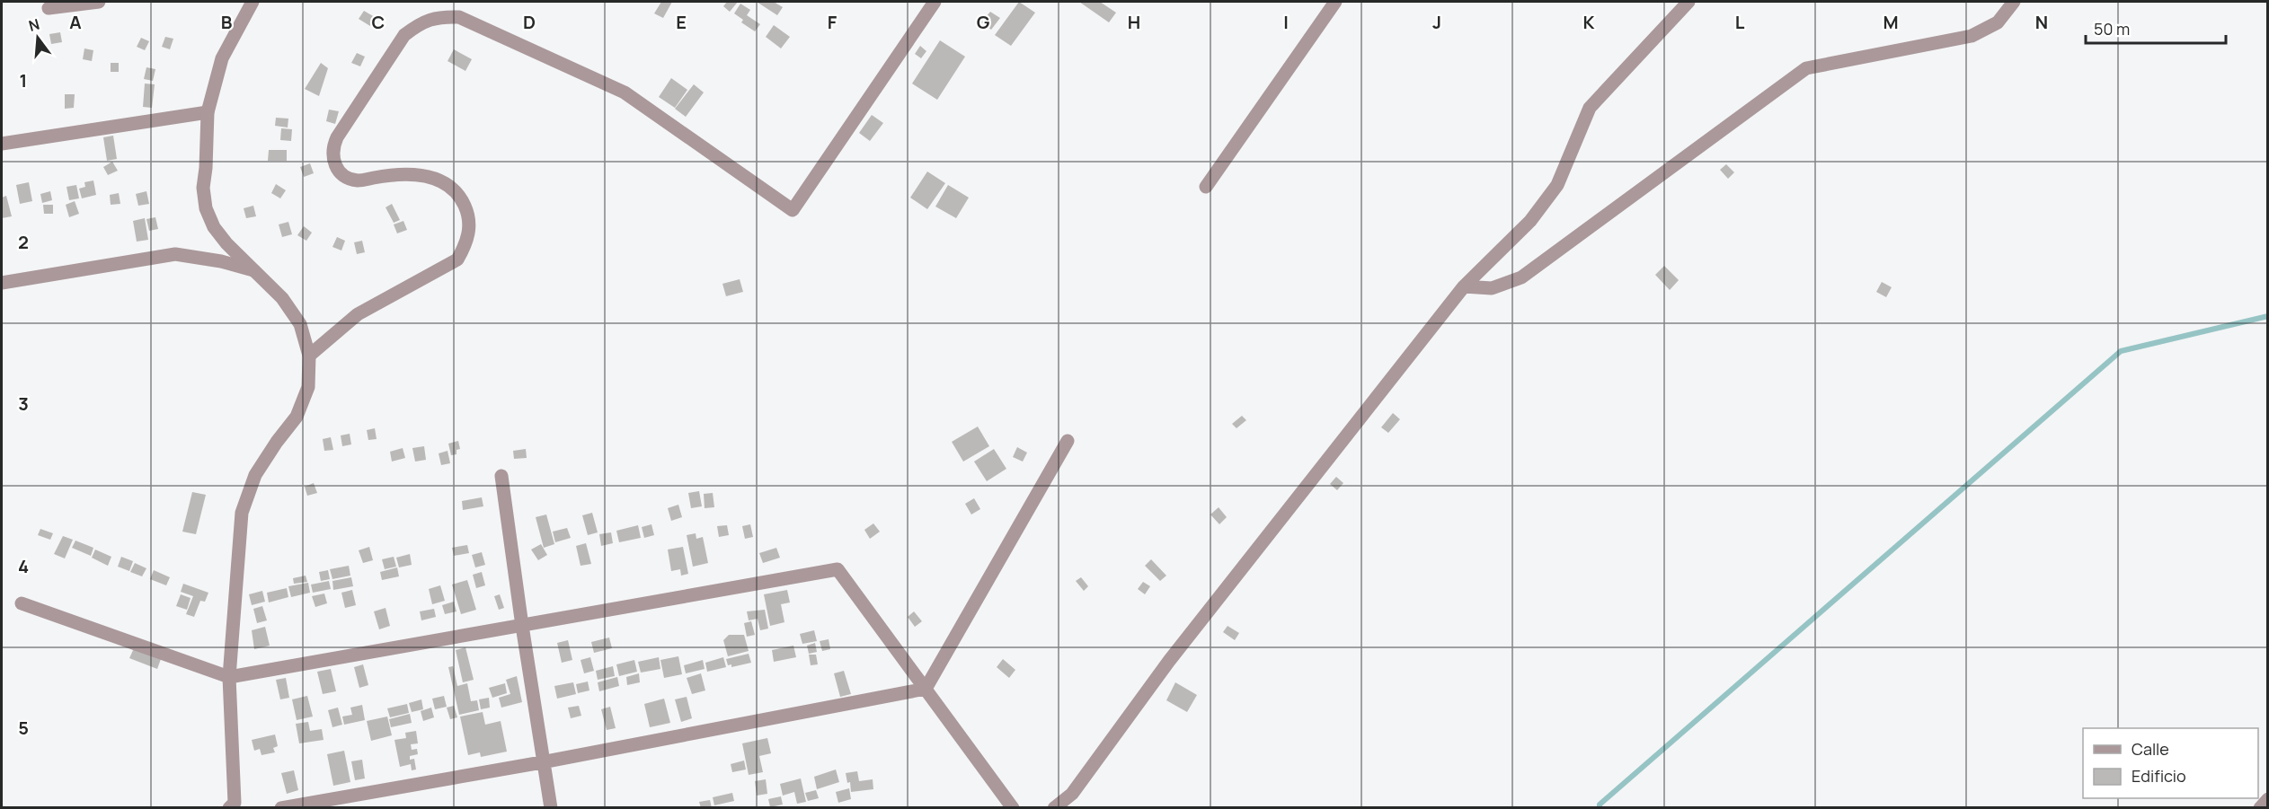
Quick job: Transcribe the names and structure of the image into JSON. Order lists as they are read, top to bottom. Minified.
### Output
{"legend":["Calle","Edificio"],"scale_bar":"50 m","north":"top","grid":{"columns":["A","B","C","D","E","F","G","H","I","J","K","L","M","N"],"rows":["1","2","3","4","5"]}}
